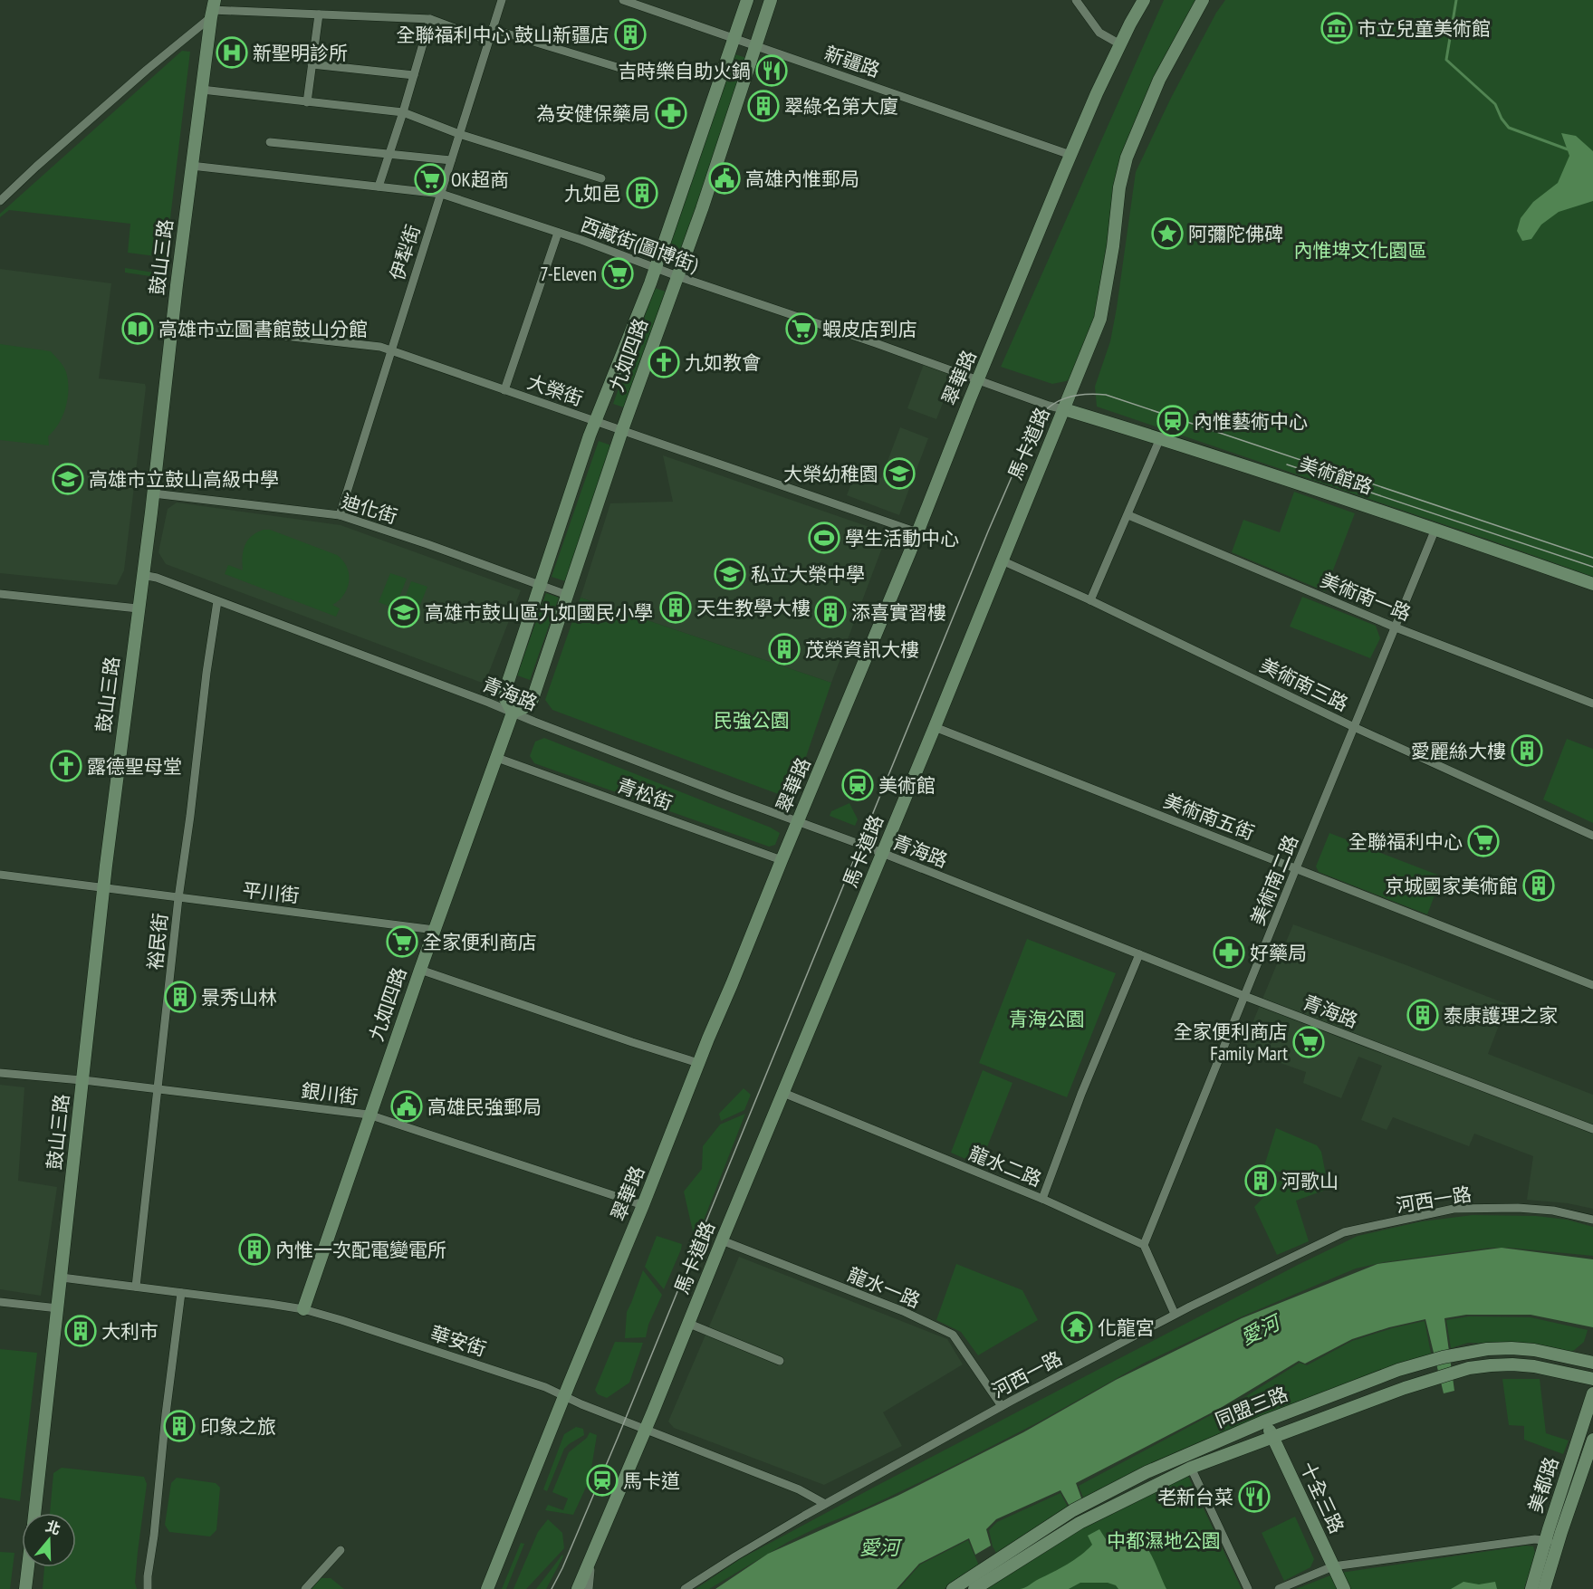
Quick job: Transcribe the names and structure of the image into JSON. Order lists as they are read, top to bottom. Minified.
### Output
{"streets":{"street":["新疆路","西藏街(圖博街)","伊犁街","鼓山三路","九如四路","翠華路","大榮街","馬卡道路","美術館路","迪化街","美術南一路","美術南三路","青海路","青松街","美術南五街","美術南二路","平川街","裕民街","銀川街","龍水二路","河西一路","龍水一路","華安街","同盟三路","美都路","十全三路"]},"crossings":[["新疆路","九如四路"],["新疆路","翠華路"],["西藏街(圖博街)","伊犁街"],["西藏街(圖博街)","鼓山三路"],["西藏街(圖博街)","九如四路"],["西藏街(圖博街)","翠華路"],["西藏街(圖博街)","馬卡道路"],["西藏街(圖博街)","美術館路"],["伊犁街","大榮街"],["伊犁街","迪化街"],["鼓山三路","大榮街"],["鼓山三路","迪化街"],["鼓山三路","青海路"],["鼓山三路","平川街"],["鼓山三路","銀川街"],["鼓山三路","華安街"],["九如四路","大榮街"],["九如四路","迪化街"],["九如四路","青海路"],["九如四路","青松街"],["九如四路","平川街"],["九如四路","銀川街"],["九如四路","華安街"],["翠華路","大榮街"],["翠華路","青海路"],["翠華路","青松街"],["翠華路","銀川街"],["翠華路","華安街"],["馬卡道路","美術館路"],["馬卡道路","美術南三路"],["馬卡道路","青海路"],["馬卡道路","美術南五街"],["馬卡道路","龍水二路"],["馬卡道路","龍水一路"],["馬卡道路","華安街"],["美術館路","美術南二路"],["美術南一路","美術南二路"],["美術南三路","美術南二路"],["青海路","美術南二路"],["青海路","裕民街"],["美術南五街","美術南二路"],["美術南二路","龍水二路"],["平川街","裕民街"],["裕民街","銀川街"],["裕民街","華安街"],["河西一路","龍水一路"],["河西一路","華安街"],["同盟三路","十全三路"]],"water":["愛河"],"parks":["內惟埤文化園區","民強公園","青海公園","中都濕地公園"],"places":{"museum":["市立兒童美術館"],"building":["全聯福利中心 鼓山新疆店","翠綠名第大廈","九如邑","天生教學大樓","添喜實習樓","茂榮資訊大樓","愛麗絲大樓","京城國家美術館","景秀山林","泰康護理之家","河歌山","內惟一次配電變電所","大利市","印象之旅"],"hospital":["新聖明診所"],"restaurant":["吉時樂自助火鍋","老新台菜"],"pharmacy":["為安健保藥局","好藥局"],"public building":["高雄內惟郵局","高雄民強郵局"],"supermarket":["OK超商","7-Eleven","蝦皮店到店","全聯福利中心","全家便利商店","全家便利商店 Family Mart"],"place":["阿彌陀佛碑"],"library":["高雄市立圖書館鼓山分館"],"church":["九如教會","露德聖母堂"],"station":["內惟藝術中心","美術館","馬卡道"],"school or university":["大榮幼稚園","高雄市立鼓山高級中學","私立大榮中學","高雄市鼓山區九如國民小學"],"sports":["學生活動中心"],"temple":["化龍宮"]},"north":"top"}
